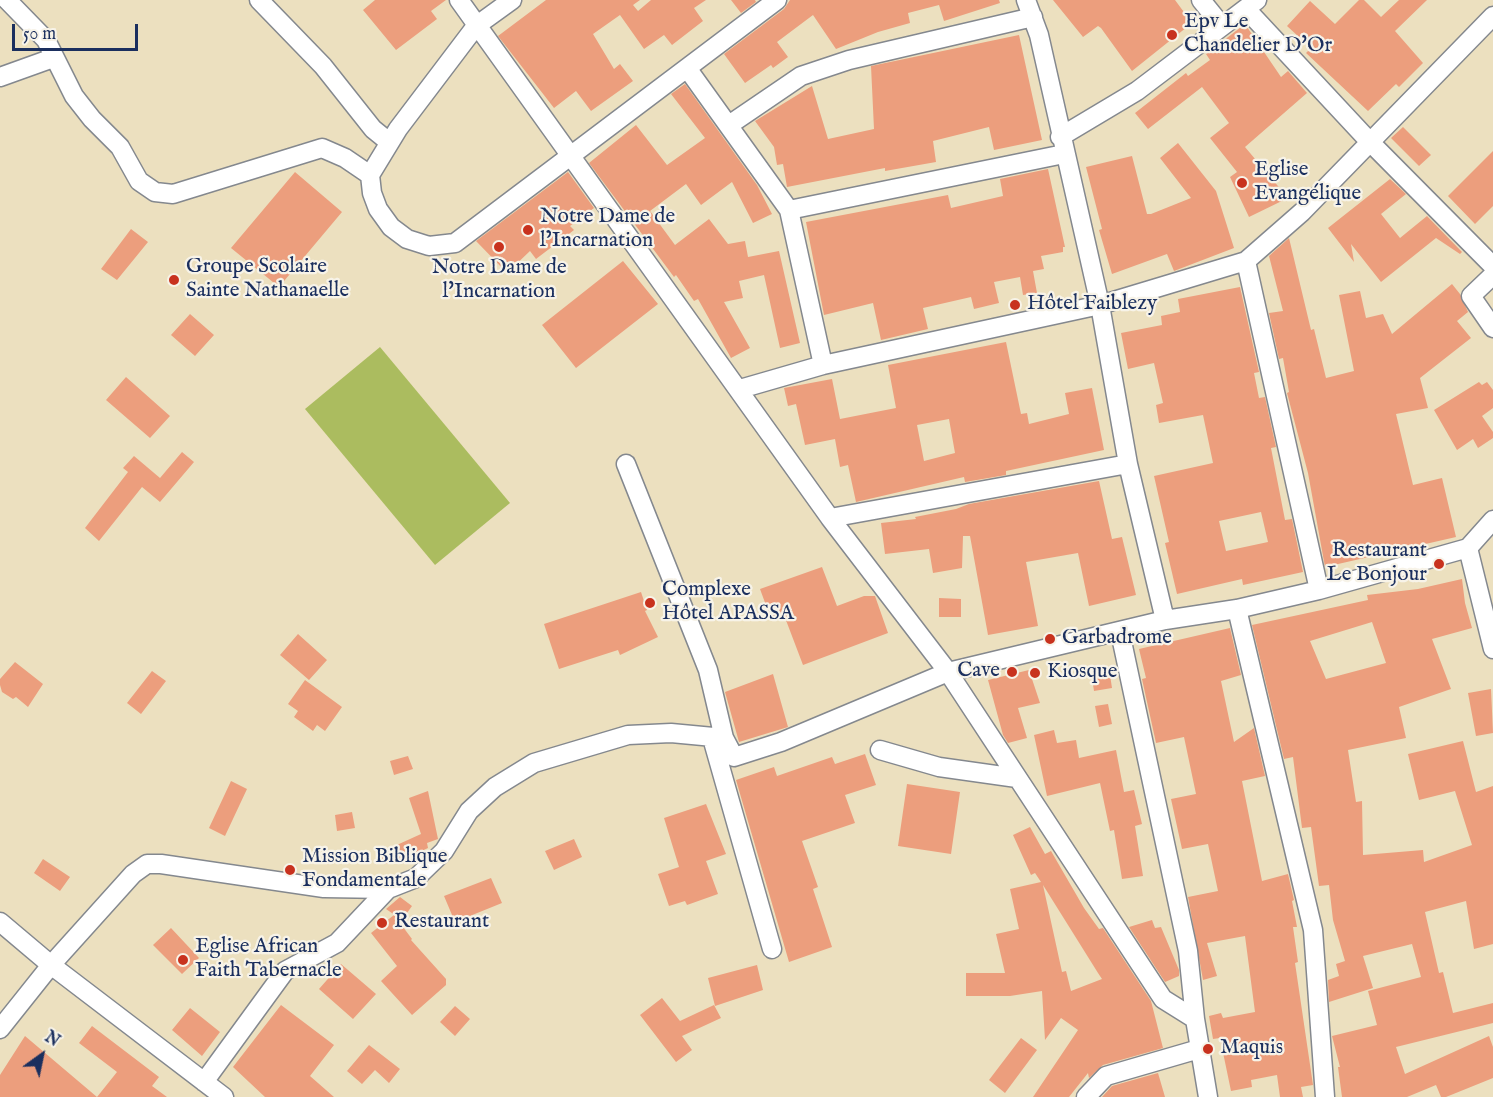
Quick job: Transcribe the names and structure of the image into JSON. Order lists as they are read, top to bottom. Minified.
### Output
{"places":["Epv Le Chandelier D'Or","Eglise Evangélique","Notre Dame de l’Incarnation","Notre Dame de l'Incarnation","Groupe Scolaire Sainte Nathanaelle","Hôtel Faiblezy","Restaurant Le Bonjour","Complexe Hôtel APASSA","Garbadrome","Cave","Kiosque","Mission Biblique Fondamentale","Restaurant","Eglise African Faith Tabernacle","Maquis"],"scale_bar":"50 m","north":"top right"}
